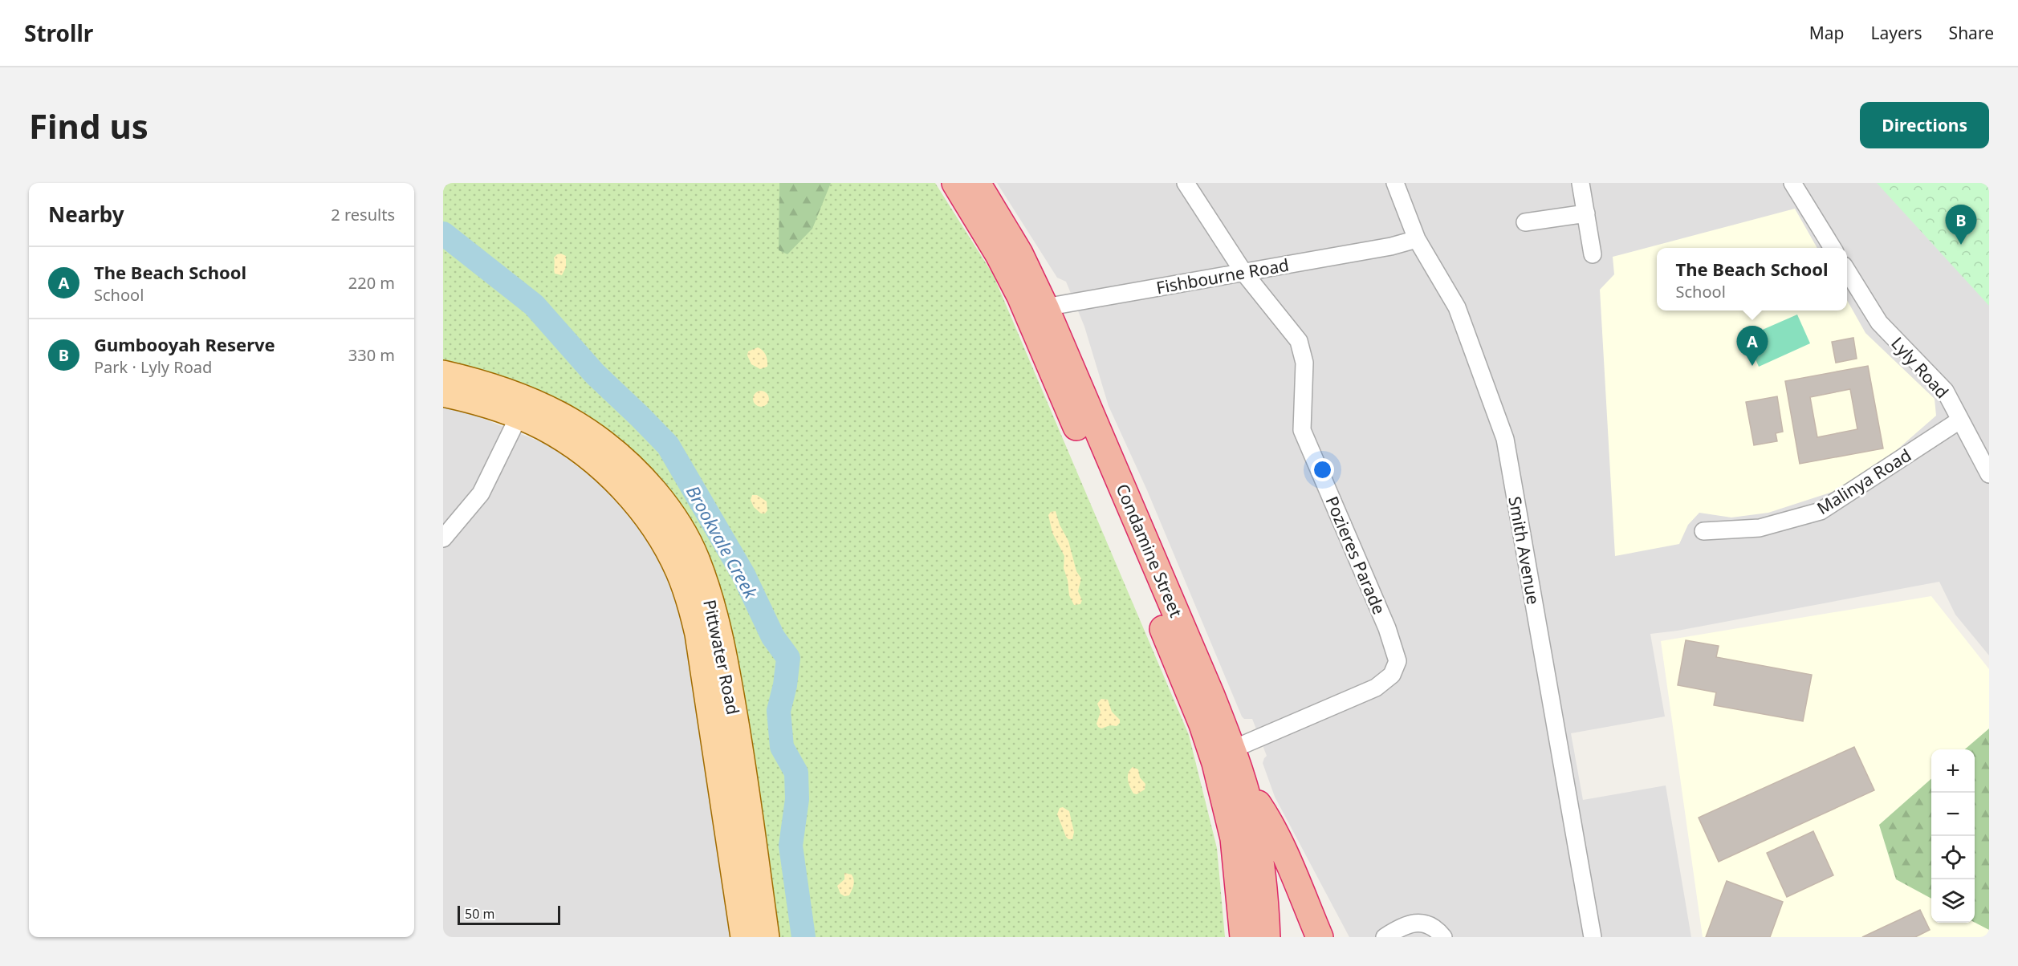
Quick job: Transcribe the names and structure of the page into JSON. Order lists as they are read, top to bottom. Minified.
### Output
{"streets":{"highway":["Condamine Street"],"main road":["Pittwater Road"],"street":["Fishbourne Road","Lyly Road","Malinya Road","Smith Avenue","Pozieres Parade"]},"crossings":[["Fishbourne Road","Condamine Street"],["Fishbourne Road","Smith Avenue"],["Fishbourne Road","Pozieres Parade"],["Lyly Road","Malinya Road"],["Condamine Street","Pozieres Parade"]],"water":["Brookvale Creek"],"scale_bar":"50 m","page":{"header":"Strollr","nav":["Map","Layers","Share"],"buttons":"Directions","title":"Find us","heading":["Nearby","2 results"],"pins":["B","A"],"list":[{"mark":"A","name":"The Beach School","note":"School","value":"220 m"},{"mark":"B","name":"Gumbooyah Reserve","note":"Park · Lyly Road","value":"330 m"}],"popup":["The Beach School","School"],"map_buttons":["+","−"],"scale":"50 m"}}
